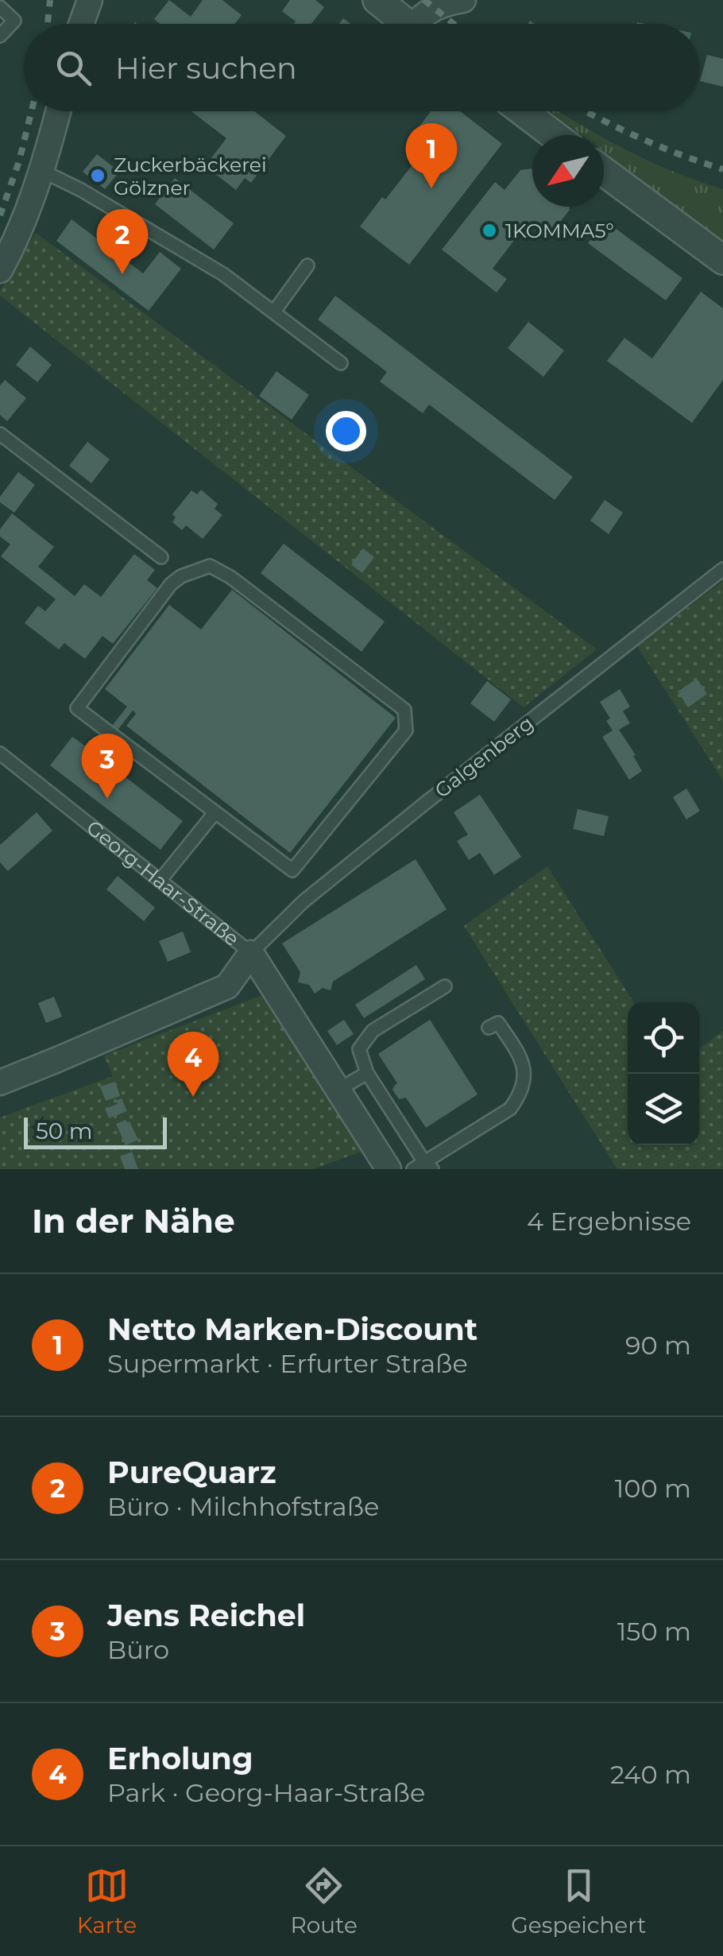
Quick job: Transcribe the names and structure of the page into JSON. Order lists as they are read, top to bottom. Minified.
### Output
{"streets":{"street":["Georg-Haar-Straße"],"lane":["Galgenberg"]},"crossings":[["Galgenberg","Georg-Haar-Straße"]],"places":["Zuckerbäckerei Gölzner","1KOMMA5°"],"scale_bar":"50 m","north":"bottom left","page":{"search":"Hier suchen","pins":["1","2","3","4"],"scale":"50 m","heading":["In der Nähe","4 Ergebnisse"],"list":[{"mark":"1","name":"Netto Marken-Discount","note":"Supermarkt · Erfurter Straße","value":"90 m"},{"mark":"2","name":"PureQuarz","note":"Büro · Milchhofstraße","value":"100 m"},{"mark":"3","name":"Jens Reichel","note":"Büro","value":"150 m"},{"mark":"4","name":"Erholung","note":"Park · Georg-Haar-Straße","value":"240 m"}],"nav":["Karte","Route","Gespeichert"]}}
